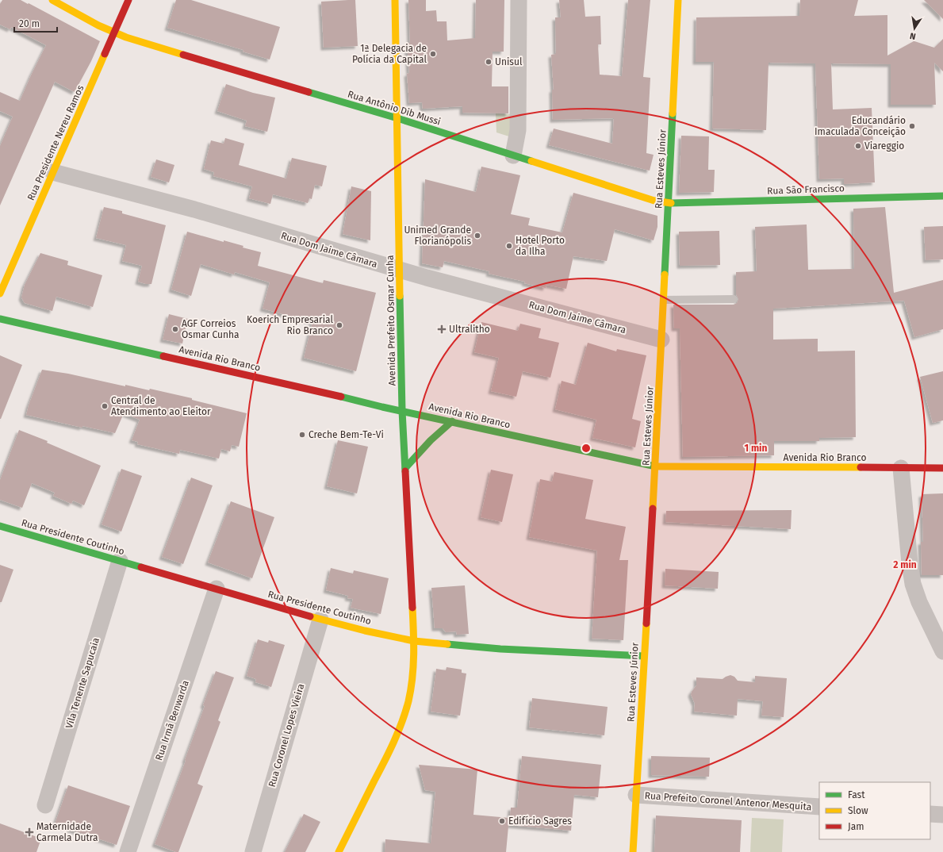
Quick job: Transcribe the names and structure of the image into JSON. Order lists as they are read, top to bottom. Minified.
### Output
{"streets":{"street":["Rua Antônio Dib Mussi","Rua Presidente Nereu Ramos","Rua Esteves Júnior","Rua São Francisco","Rua Dom Jaime Câmara","Avenida Prefeito Osmar Cunha","Avenida Rio Branco","Rua Presidente Coutinho","Vila Tenente Sapucaia","Rua Irmã Benwarda","Rua Coronel Lopes Vieira","Rua Prefeito Coronel Antenor Mesquita"]},"crossings":[["Rua Antônio Dib Mussi","Rua Presidente Nereu Ramos"],["Rua Antônio Dib Mussi","Rua Esteves Júnior"],["Rua Antônio Dib Mussi","Rua São Francisco"],["Rua Antônio Dib Mussi","Avenida Prefeito Osmar Cunha"],["Rua Presidente Nereu Ramos","Rua Dom Jaime Câmara"],["Rua Esteves Júnior","Rua São Francisco"],["Rua Esteves Júnior","Rua Dom Jaime Câmara"],["Rua Esteves Júnior","Avenida Rio Branco"],["Rua Esteves Júnior","Rua Presidente Coutinho"],["Rua Esteves Júnior","Rua Prefeito Coronel Antenor Mesquita"],["Rua Dom Jaime Câmara","Avenida Prefeito Osmar Cunha"],["Avenida Prefeito Osmar Cunha","Avenida Rio Branco"],["Avenida Prefeito Osmar Cunha","Rua Presidente Coutinho"],["Rua Presidente Coutinho","Vila Tenente Sapucaia"],["Rua Presidente Coutinho","Rua Irmã Benwarda"],["Rua Presidente Coutinho","Rua Coronel Lopes Vieira"]],"places":{"other":["1ª Delegacia de Polícia da Capital","Unisul","Educandário Imaculada Conceição","Viareggio","Unimed Grande Florianópolis","Hotel Porto da Ilha","Koerich Empresarial Rio Branco","AGF Correios Osmar Cunha","Central de Atendimento ao Eleitor","Creche Bem-Te-Vi","Edifício Sagres"],"health":["Ultralitho","Maternidade Carmela Dutra"]},"legend":["Fast","Slow","Jam"],"scale_bar":"20 m","north":"bottom","rings":["1 min","2 min"]}
